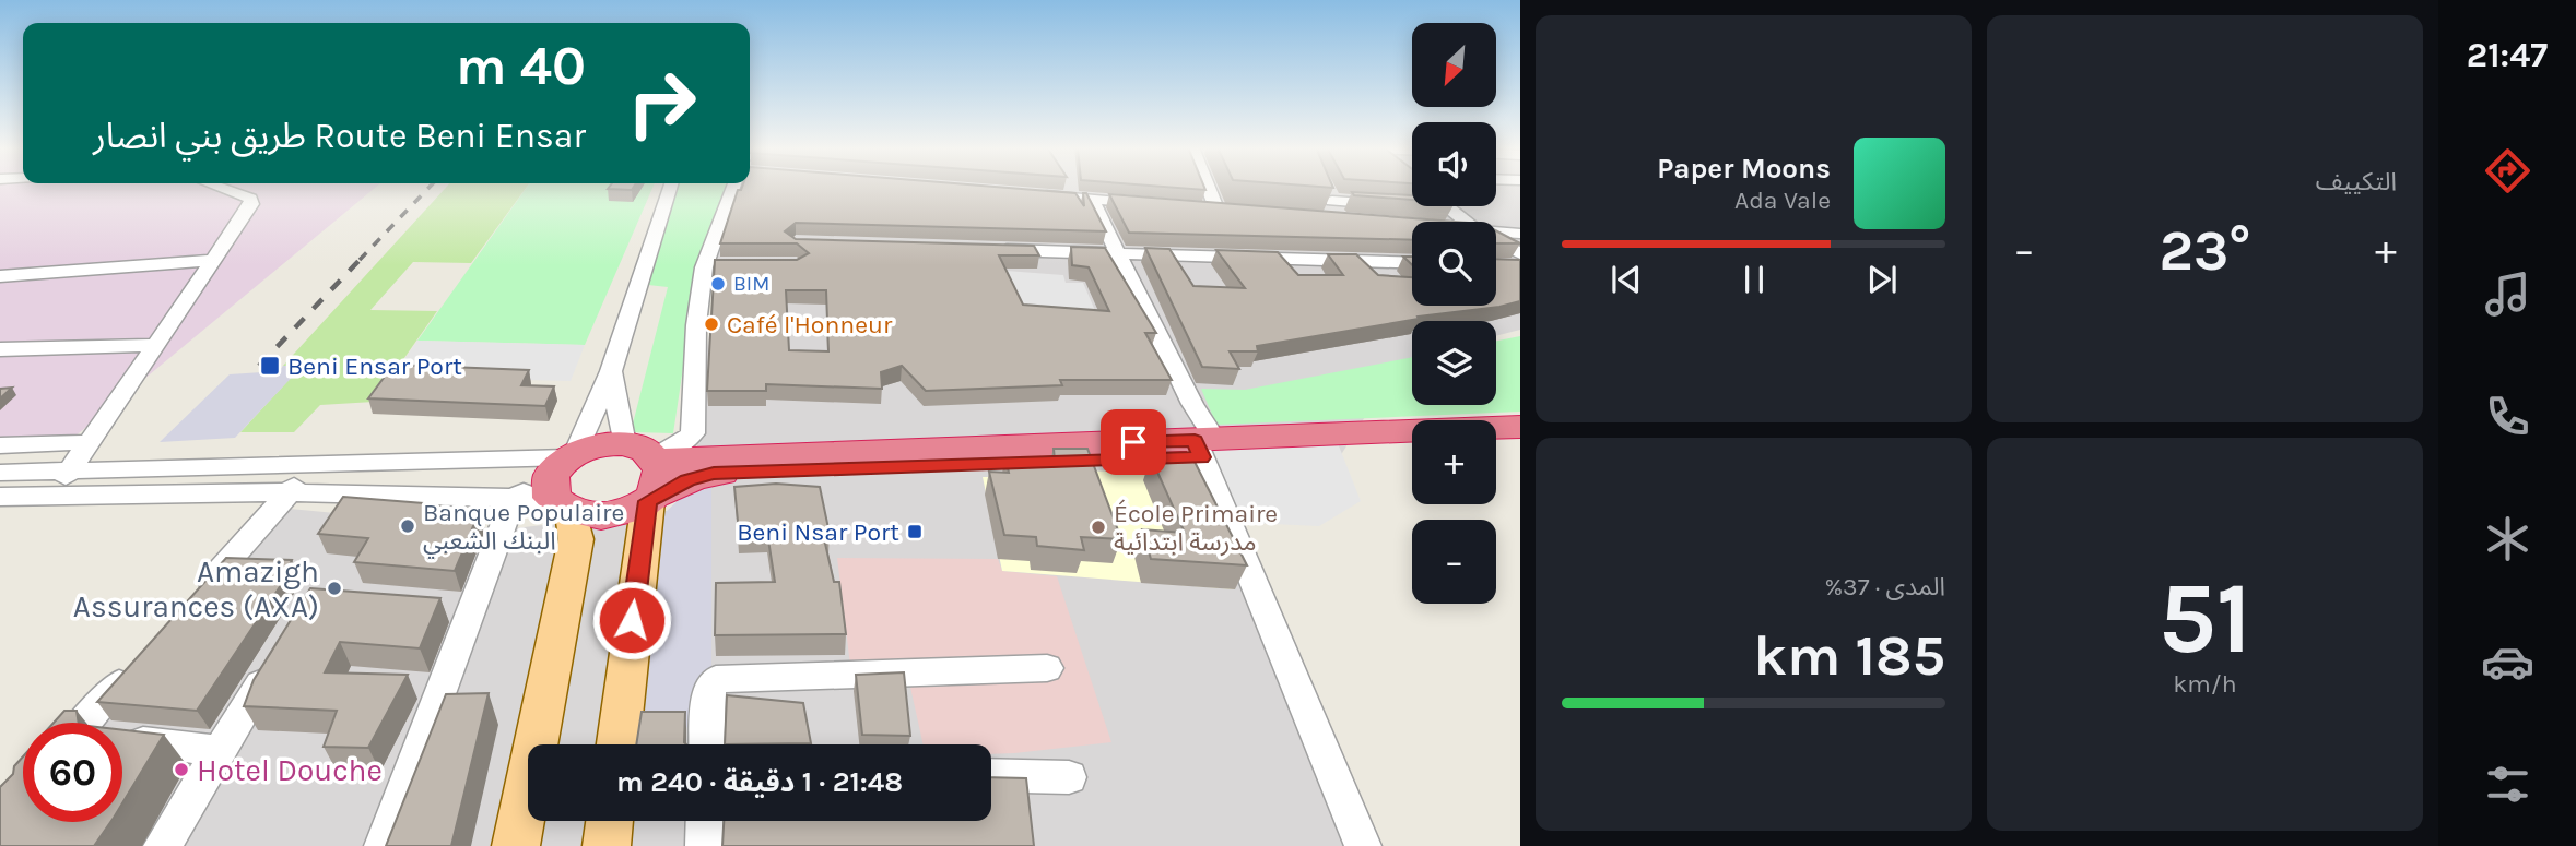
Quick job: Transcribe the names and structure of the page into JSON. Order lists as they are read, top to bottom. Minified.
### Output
{"places":{"other":["BIM","Café l'Honneur","Banque Populaire البنك الشعبي","École Primaire مدرسة ابتدائية","Amazigh Assurances (AXA)","Hotel Douche"],"transit":["Beni Ensar Port","Beni Nsar Port"]},"north":"bottom left","page":{"tabs":"21:47","tile":["التكييف",["51","km/h"],["المدى · 37%","185 km"]],"map_buttons":["+","−"],"turn":["40 m","Route Beni Ensar طريق بني انصار"],"song":["Paper Moons","Ada Vale"],"heat":["−","23°","+"],"limit":"60","trip":"21:48 · 1 دقيقة · 240 m"}}
